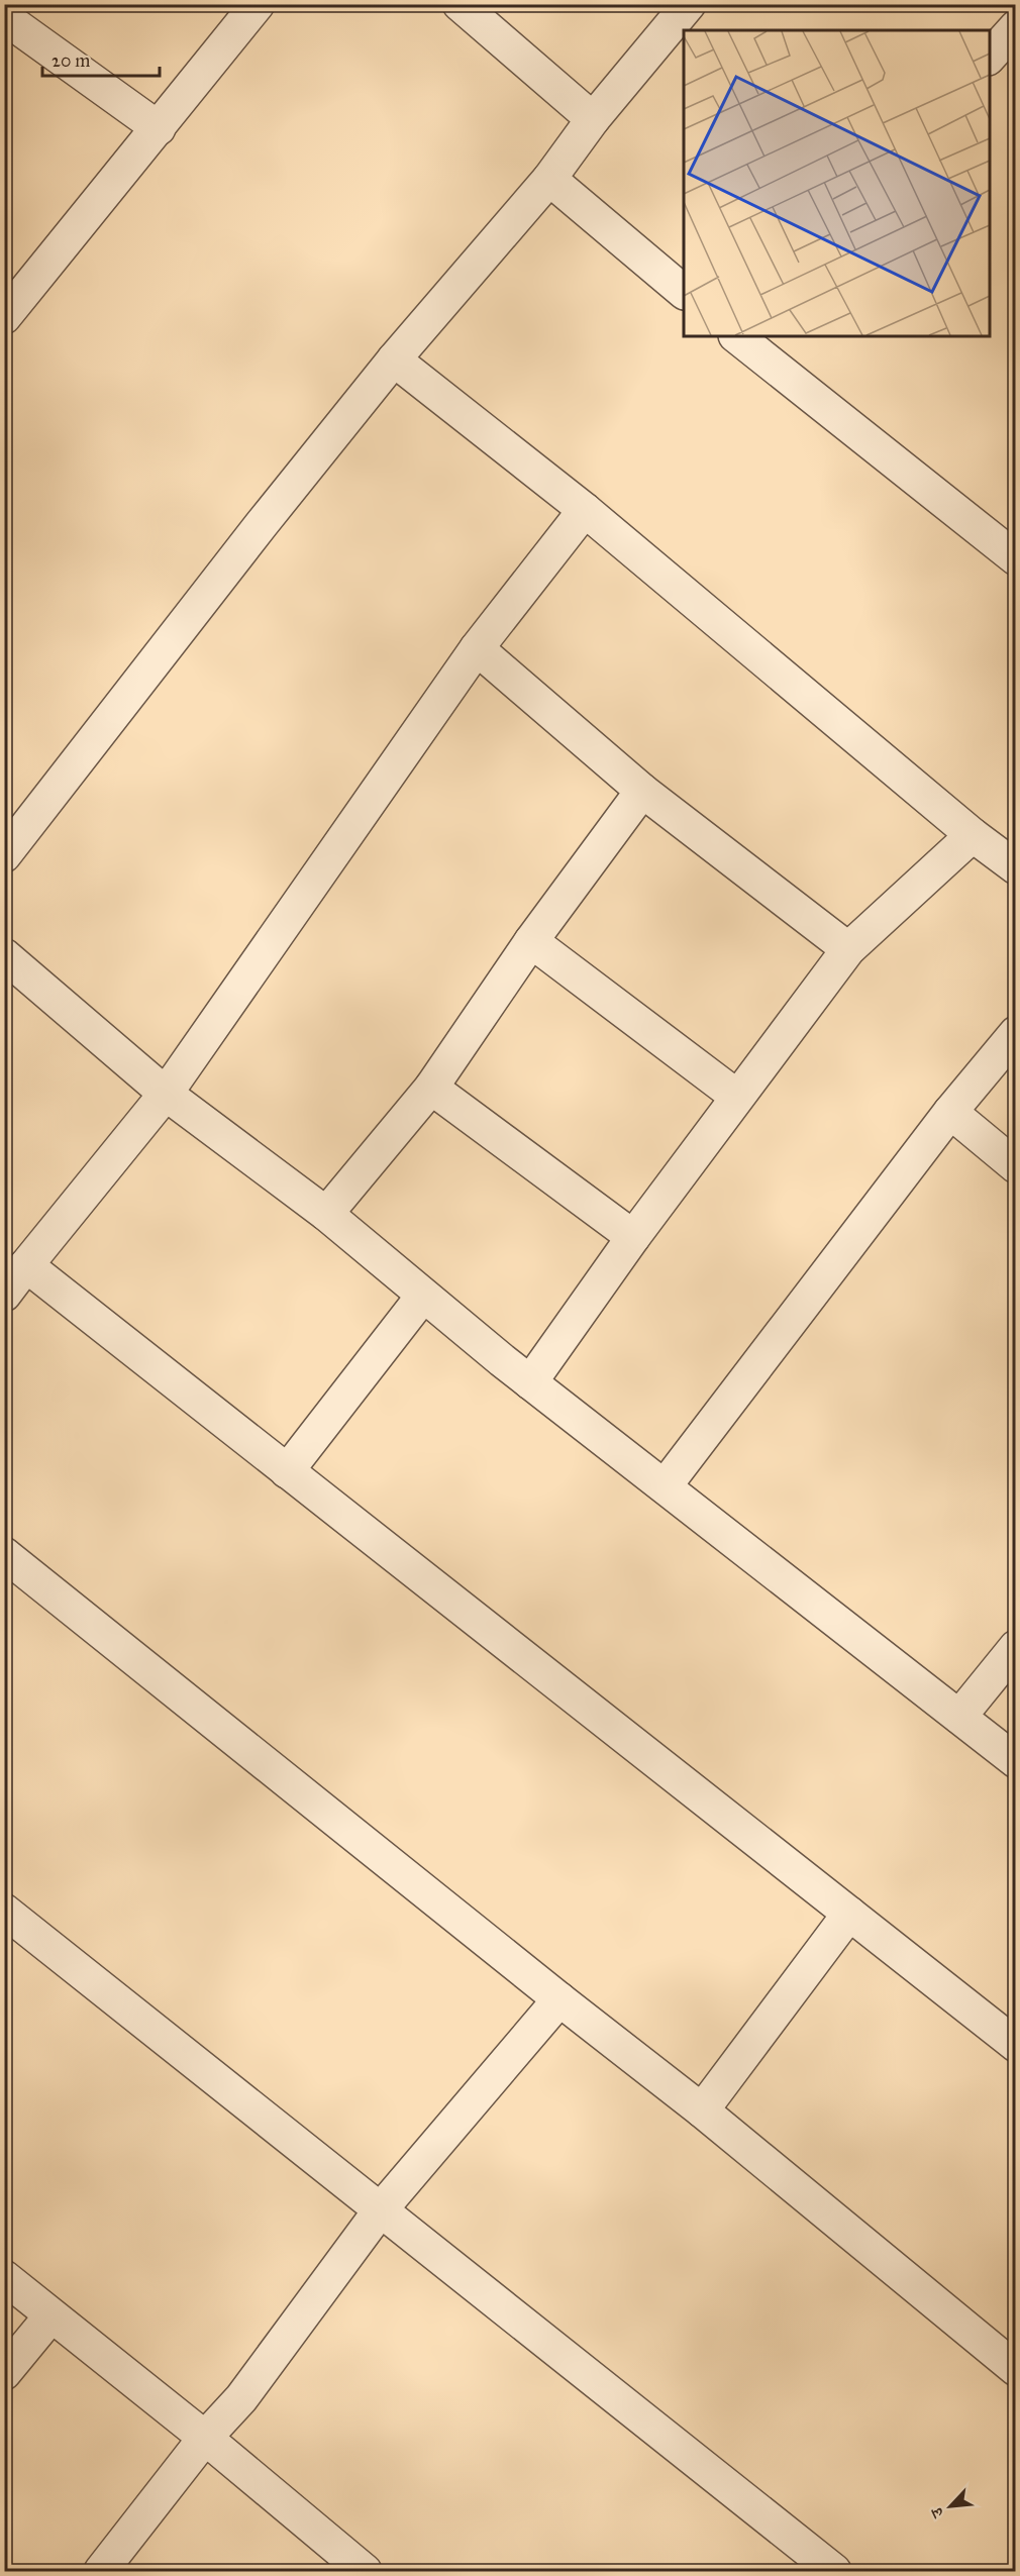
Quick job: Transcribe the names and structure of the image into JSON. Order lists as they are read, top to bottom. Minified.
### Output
{"scale_bar":"20 m","north":"bottom left"}
